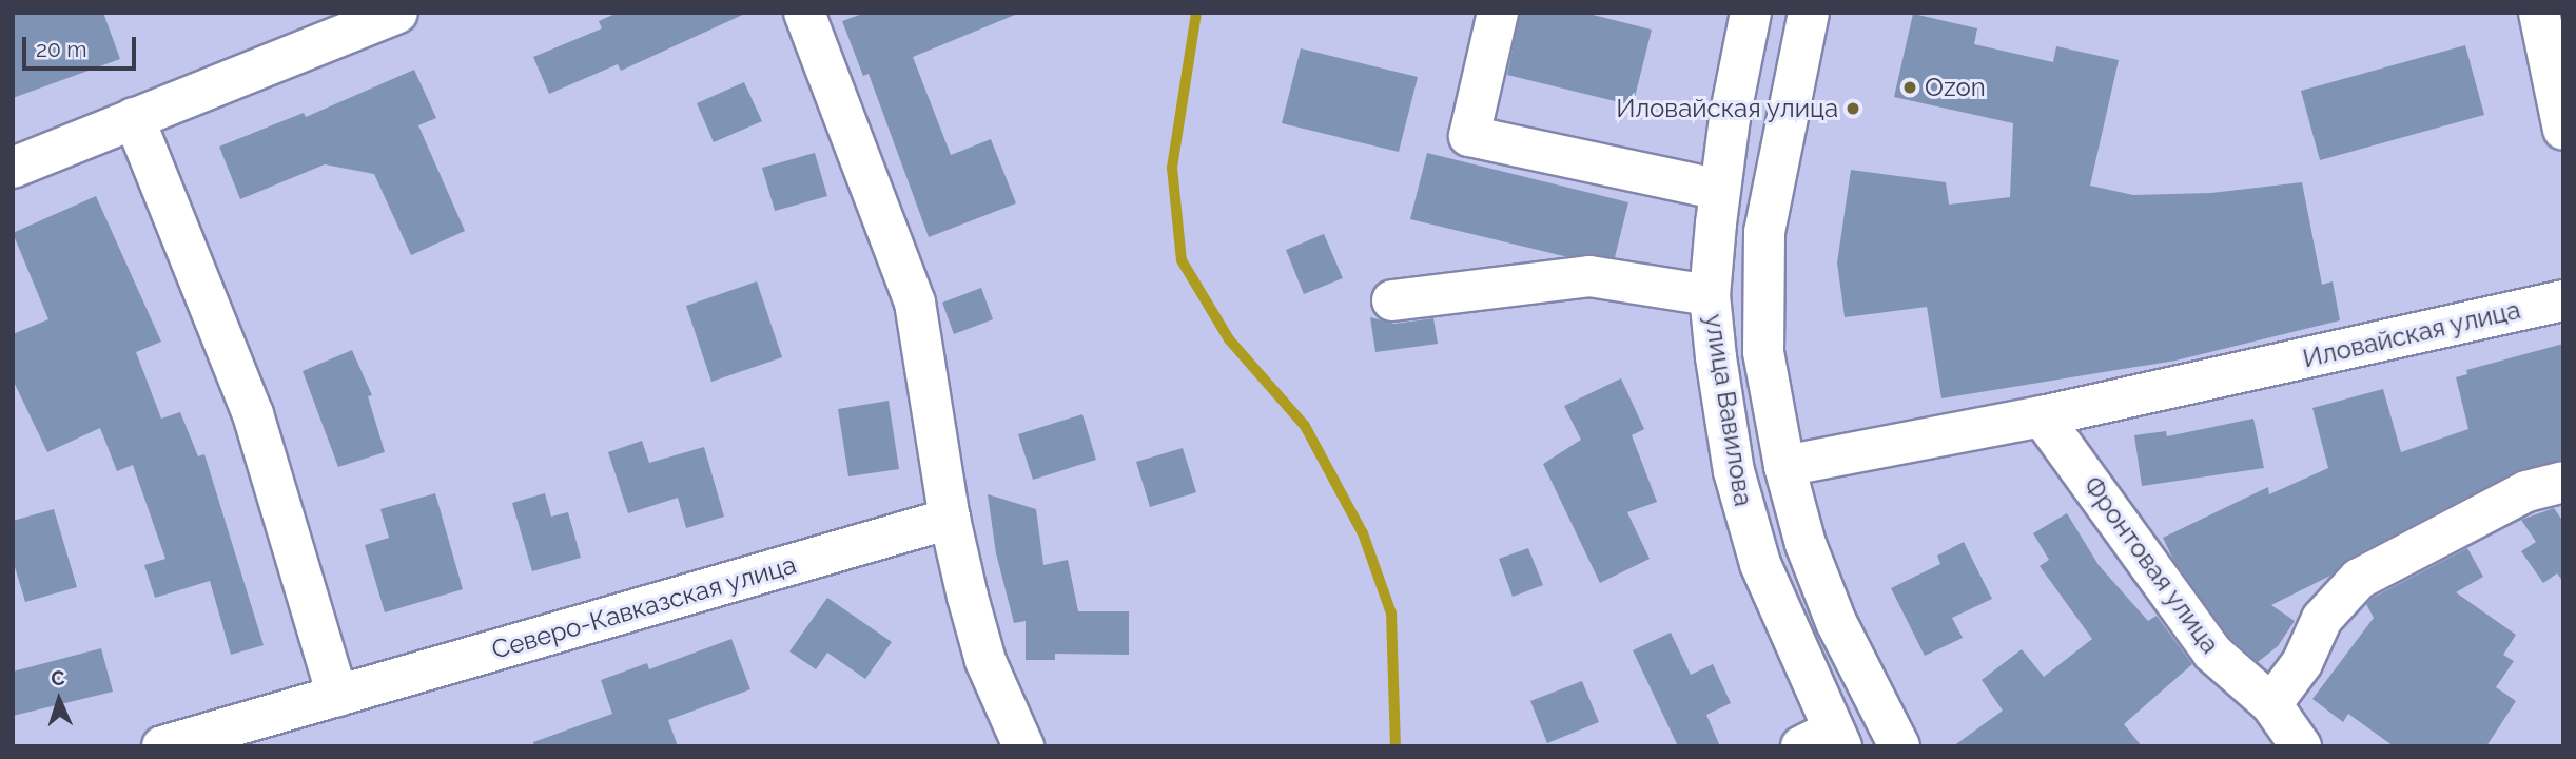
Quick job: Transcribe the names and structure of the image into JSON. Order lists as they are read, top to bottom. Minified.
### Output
{"streets":{"street":["Иловайская улица","улица Вавилова","Фронтовая улица","Северо-Кавказская улица"]},"crossings":[["Иловайская улица","улица Вавилова"],["Иловайская улица","Фронтовая улица"]],"places":["Ozon","Иловайская улица"],"scale_bar":"20 m","north":"top"}
